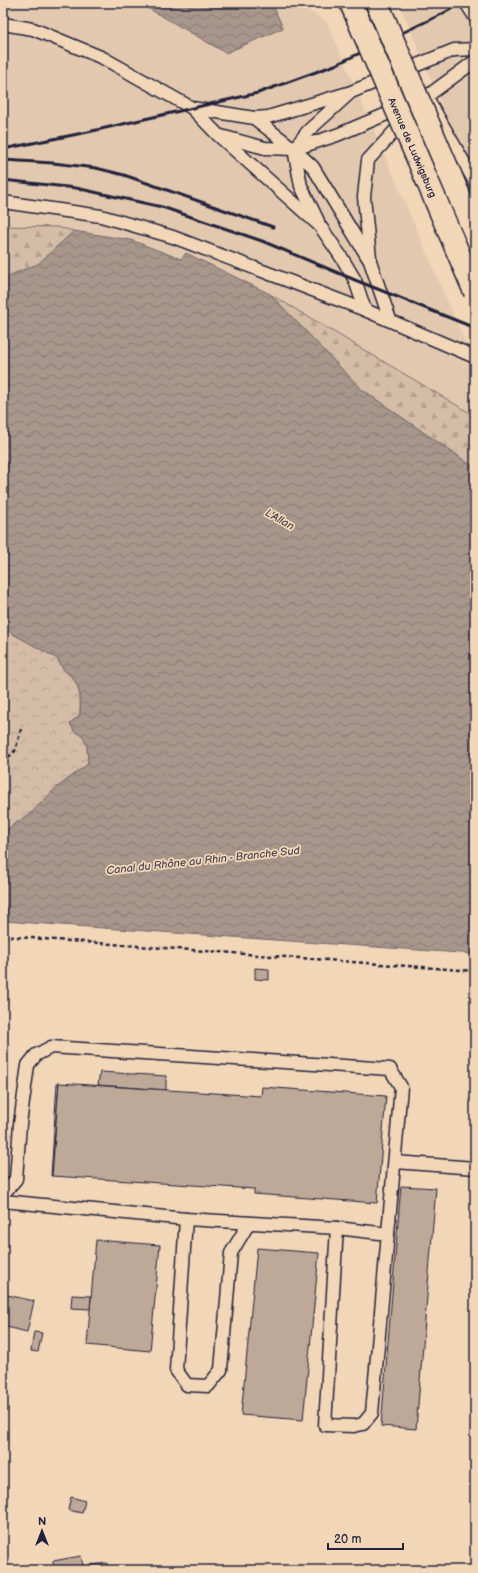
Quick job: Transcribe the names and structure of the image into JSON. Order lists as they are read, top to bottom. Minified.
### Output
{"streets":{"main road":["Avenue de Ludwigsburg"]},"water":["L'Allan","Canal du Rhône au Rhin - Branche Sud"],"scale_bar":"20 m","north":"top"}
